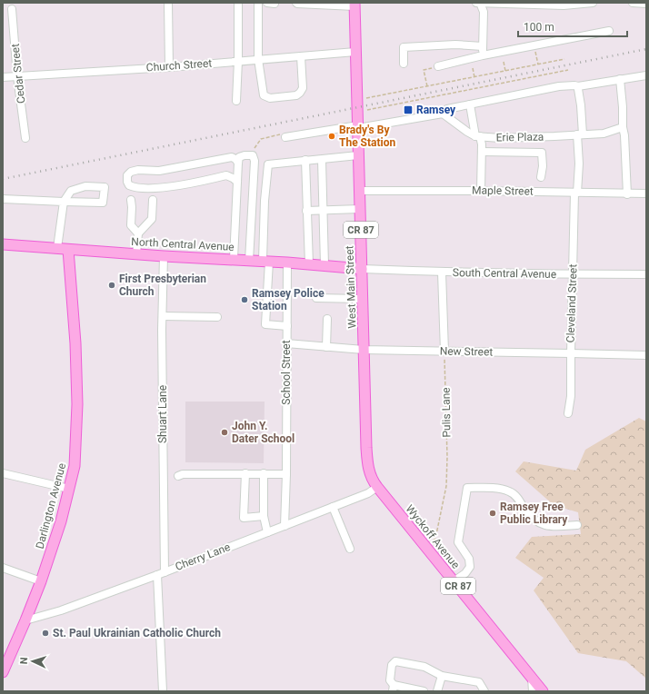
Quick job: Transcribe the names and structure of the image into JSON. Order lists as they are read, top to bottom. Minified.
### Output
{"streets":{"main road":["CR 87","North Central Avenue","West Main Street","Darlington Avenue","Wyckoff Avenue"],"street":["Church Street","Cedar Street","Erie Plaza","Maple Street","South Central Avenue","Cleveland Street","New Street","School Street","Shuart Lane","Cherry Lane"],"path":["Pulis Lane"]},"crossings":[["Church Street","Cedar Street"],["Church Street","CR 87"],["Church Street","West Main Street"],["Erie Plaza","Cleveland Street"],["Maple Street","West Main Street"],["Maple Street","Cleveland Street"],["CR 87","West Main Street"],["North Central Avenue","South Central Avenue"],["North Central Avenue","West Main Street"],["North Central Avenue","School Street"],["North Central Avenue","Shuart Lane"],["North Central Avenue","Darlington Avenue"],["South Central Avenue","West Main Street"],["South Central Avenue","Cleveland Street"],["West Main Street","New Street"],["West Main Street","Wyckoff Avenue"],["West Main Street","Cherry Lane"],["Cleveland Street","New Street"],["New Street","School Street"],["New Street","Pulis Lane"],["School Street","Cherry Lane"],["Pulis Lane","Wyckoff Avenue"],["Shuart Lane","Cherry Lane"],["Darlington Avenue","Cherry Lane"],["Wyckoff Avenue","Cherry Lane"]],"places":{"transit":["Ramsey"],"other":["Brady's By The Station","First Presbyterian Church","Ramsey Police Station","John Y. Dater School","Ramsey Free Public Library","St. Paul Ukrainian Catholic Church"]},"scale_bar":"100 m","north":"left"}
